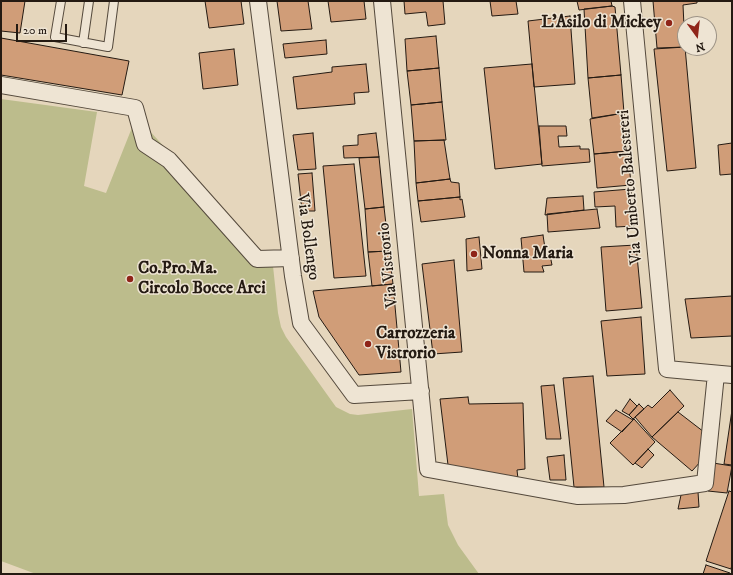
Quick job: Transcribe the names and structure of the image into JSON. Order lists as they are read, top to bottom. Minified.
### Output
{"streets":{"street":["Via Umberto Balestreri","Via Bollengo","Via Vistrorio"]},"crossings":[["Via Umberto Balestreri","Via Vistrorio"],["Via Bollengo","Via Vistrorio"]],"places":["L'Asilo di Mickey","Nonna Maria","Co.Pro.Ma. Circolo Bocce Arci","Carrozzeria Vistrorio"],"scale_bar":"20 m","north":"bottom"}
